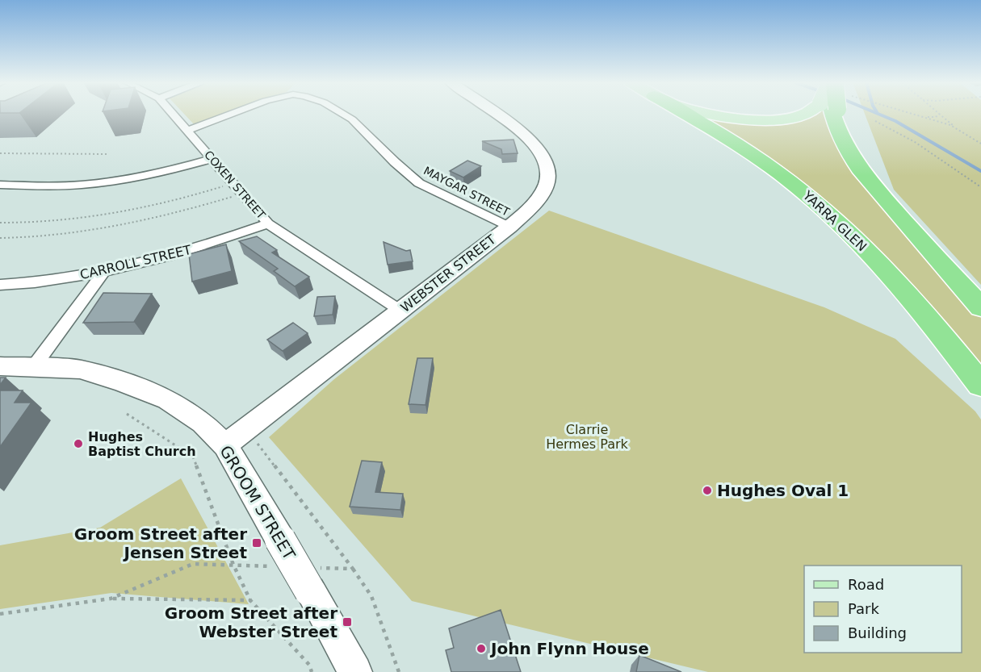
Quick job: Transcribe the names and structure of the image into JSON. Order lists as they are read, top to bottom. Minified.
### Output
{"streets":{"highway":["YARRA GLEN"],"street":["COXEN STREET","MAYGAR STREET","CARROLL STREET","WEBSTER STREET","GROOM STREET"]},"crossings":[["COXEN STREET","MAYGAR STREET"],["COXEN STREET","CARROLL STREET"],["COXEN STREET","WEBSTER STREET"],["MAYGAR STREET","WEBSTER STREET"],["WEBSTER STREET","GROOM STREET"]],"parks":["Clarrie Hermes Park"],"places":{"other":["Hughes Baptist Church","Hughes Oval 1","John Flynn House"],"transit":["Groom Street after Jensen Street","Groom Street after Webster Street"]},"legend":["Road","Park","Building"]}
